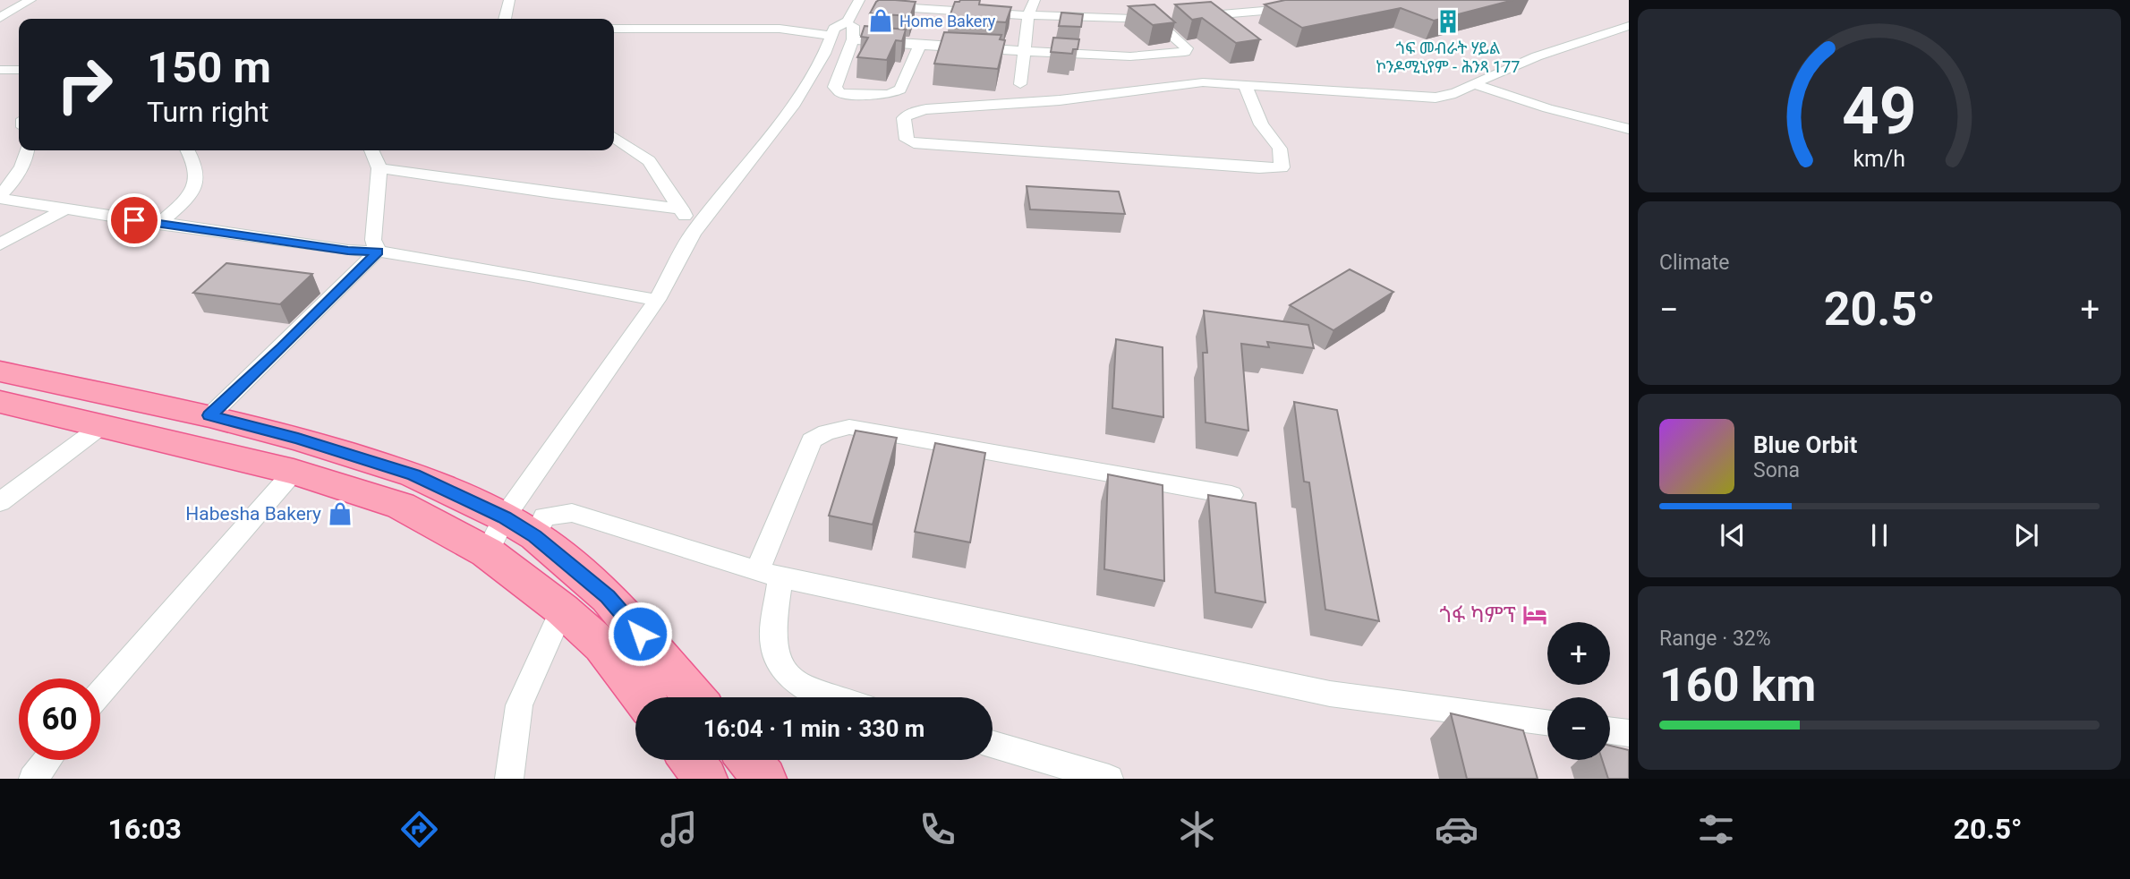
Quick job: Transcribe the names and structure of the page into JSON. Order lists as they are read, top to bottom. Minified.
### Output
{"places":{"shop":["Home Bakery","Habesha Bakery"],"building":["ጎፍ መብራት ሃይል ኮንዶሚኒየም - ሕንጻ 177"],"hotel":["ጎፋ ካምፕ"]},"page":{"turn":["150 m","Turn right"],"tile":["Climate",["Range · 32%","160 km"]],"heat":["−","20.5°","+"],"song":["Blue Orbit","Sona"],"map_buttons":["+","−"],"limit":"60","trip":"16:04 · 1 min · 330 m","tabs":["16:03","20.5°"],"gauge":["49","km/h"]}}
